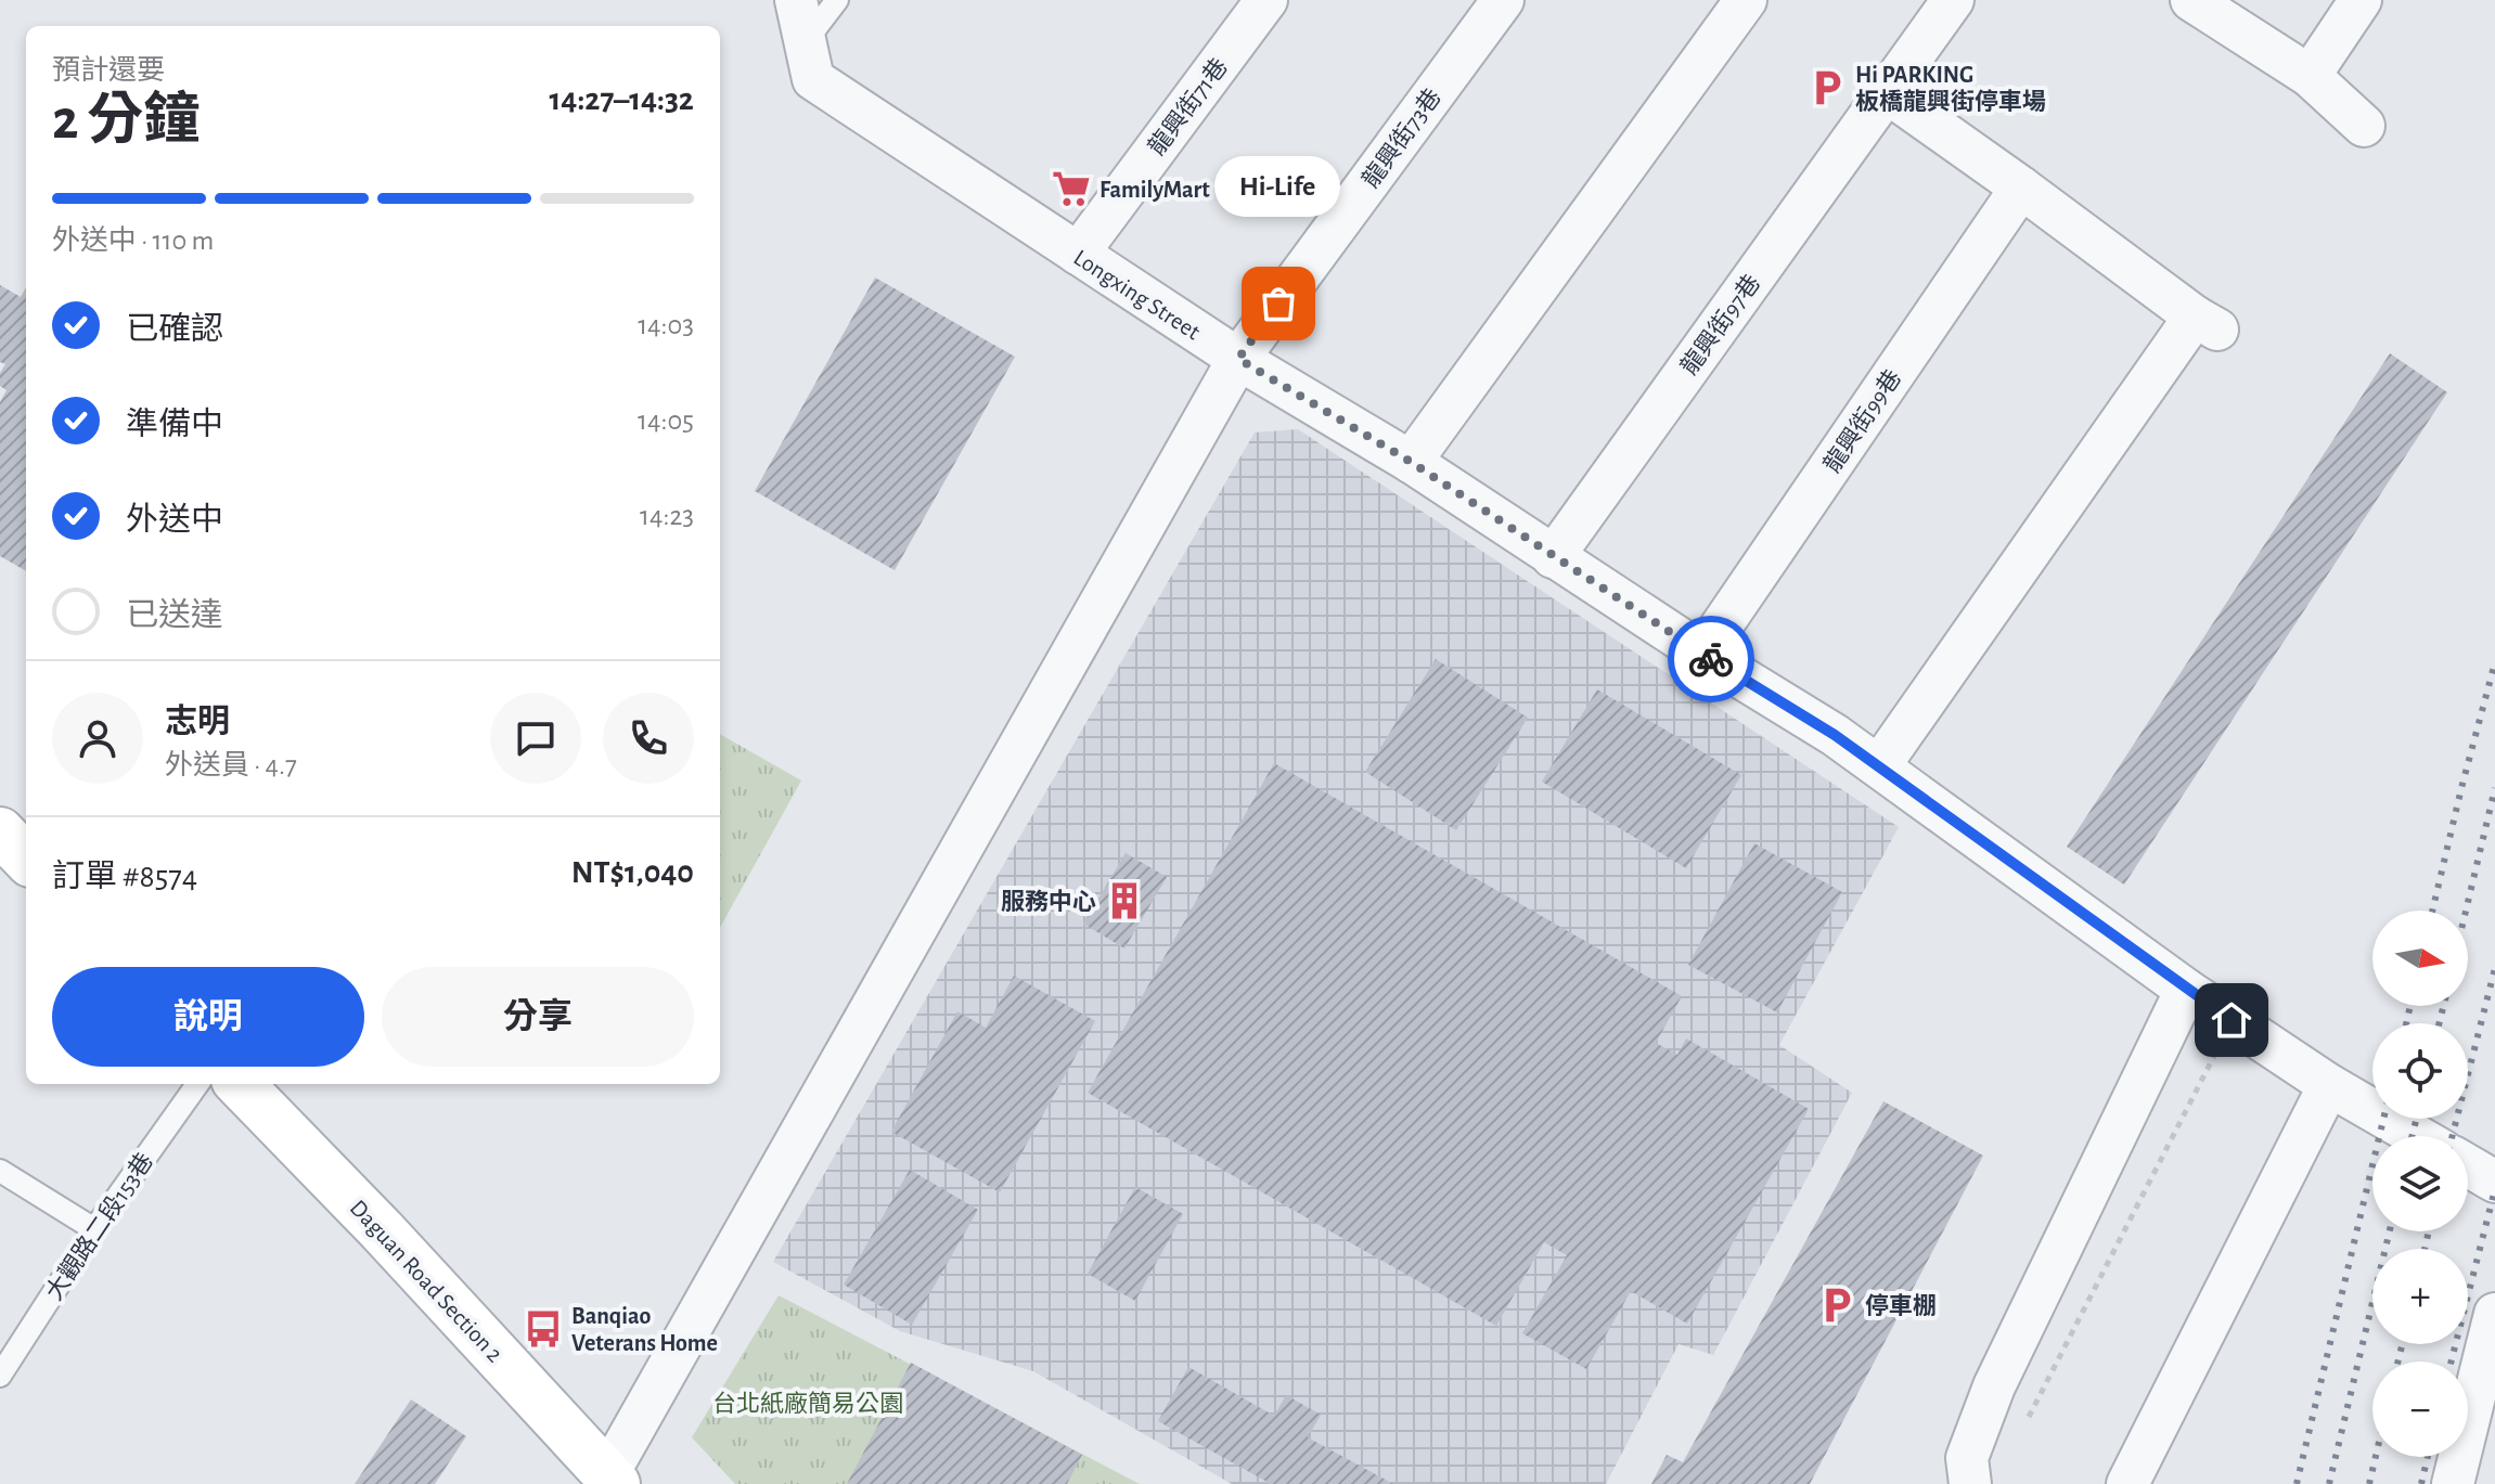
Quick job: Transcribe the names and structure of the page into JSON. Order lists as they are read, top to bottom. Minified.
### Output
{"streets":{"main road":["Daguan Road Section 2"],"street":["龍興街71巷","龍興街73巷","Longxing Street","龍興街97巷","龍興街99巷"],"lane":["大觀路二段153巷"]},"crossings":[["龍興街71巷","Longxing Street"],["龍興街73巷","Longxing Street"],["龍興街73巷","Daguan Road Section 2"],["Longxing Street","龍興街97巷"],["Longxing Street","龍興街99巷"]],"parks":["台北紙廠簡易公園"],"places":{"parking":["Hi PARKING 板橋龍興街停車場","停車棚"],"supermarket":["FamilyMart"],"other":["Hi-Life"],"building":["服務中心"],"bus stop":["Banqiao Veterans Home"]},"north":"right","page":{"heading":["2 分鐘","預計還要","14:27–14:32"],"panel":["志明","外送員 · 4.7","訂單 #8574","NT$1,040"],"bubble":"Hi-Life","bar":"外送中 · 110 m","list":[["已確認","14:03"],["準備中","14:05"],["外送中","14:23"],"已送達"],"map_buttons":["+","−"],"buttons":["說明","分享"]}}
